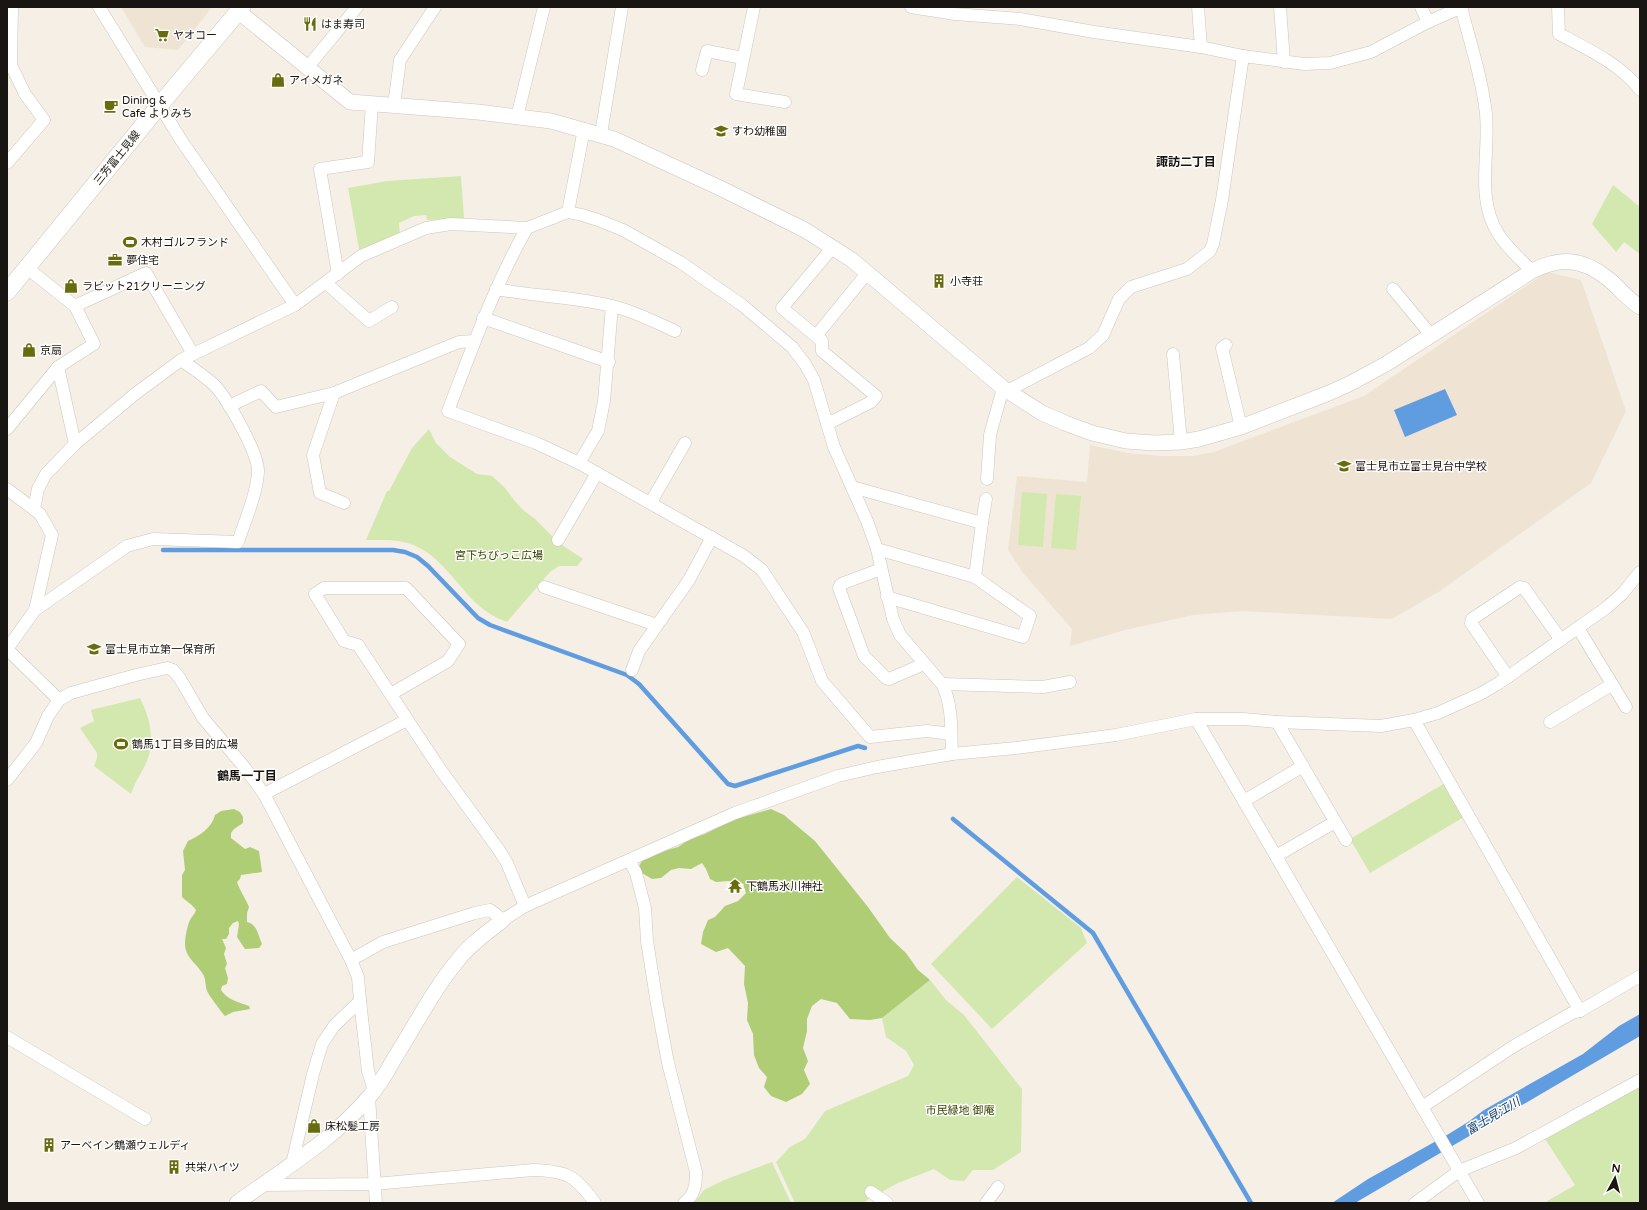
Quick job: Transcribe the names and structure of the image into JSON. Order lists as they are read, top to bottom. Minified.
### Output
{"streets":{"main road":["三芳富士見線"]},"districts":["諏訪二丁目","鶴馬一丁目"],"water":["富士見江川"],"parks":["宮下ちびっこ広場","市民緑地 御庵"],"places":{"restaurant":["はま寿司"],"supermarket":["ヤオコー"],"shop":["アイメガネ","ラビット21クリーニング","京扇","床松髪工房"],"cafe":["Dining & Cafe よりみち"],"school or university":["すわ幼稚園","富士見市立富士見台中学校","富士見市立第一保育所"],"sports":["木村ゴルフランド","鶴馬1丁目多目的広場"],"office":["夢住宅"],"building":["小寺荘","アーベイン鶴瀬ウェルディ","共栄ハイツ"],"temple":["下鶴馬氷川神社"]},"north":"top"}
